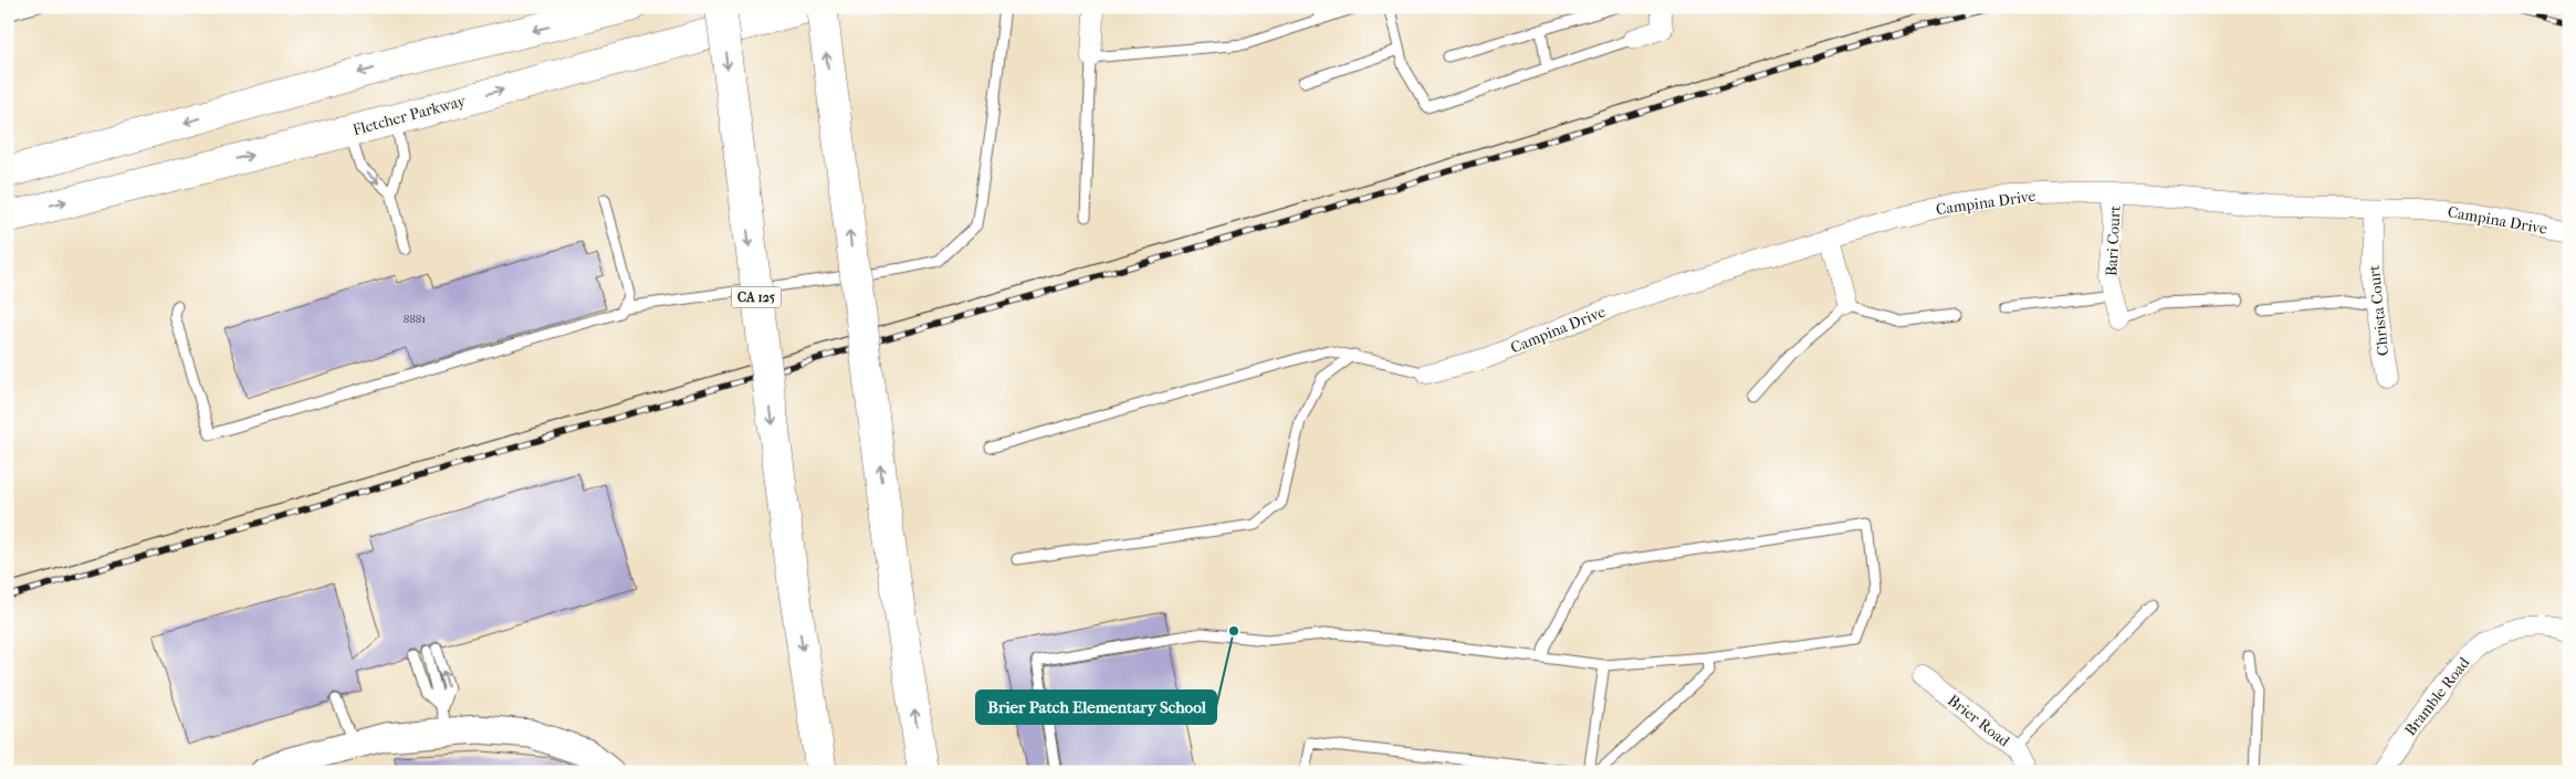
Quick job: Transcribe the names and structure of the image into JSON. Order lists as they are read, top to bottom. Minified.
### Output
{"streets":{"main road":["Fletcher Parkway","CA 125"],"street":["Campina Drive","Bari Court","Christa Court","Bramble Road","Brier Road"]},"crossings":[["Campina Drive","Bari Court"],["Campina Drive","Christa Court"]],"places":["Brier Patch Elementary School"],"house_numbers":["8881"]}
